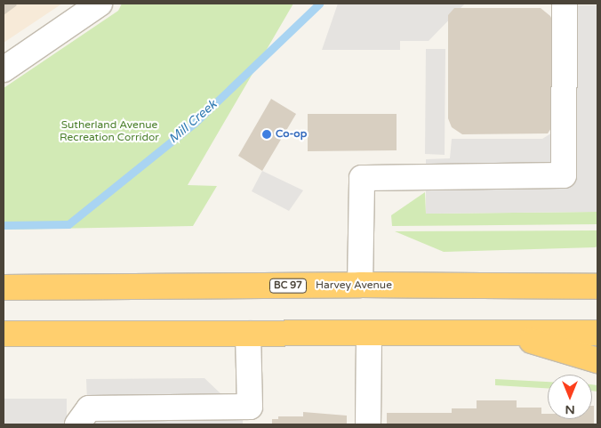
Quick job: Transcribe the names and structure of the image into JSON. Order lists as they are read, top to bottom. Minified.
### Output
{"streets":{"highway":["BC 97","Harvey Avenue"]},"water":["Mill Creek"],"parks":["Sutherland Avenue Recreation Corridor"],"places":["Co-op"],"north":"bottom"}
